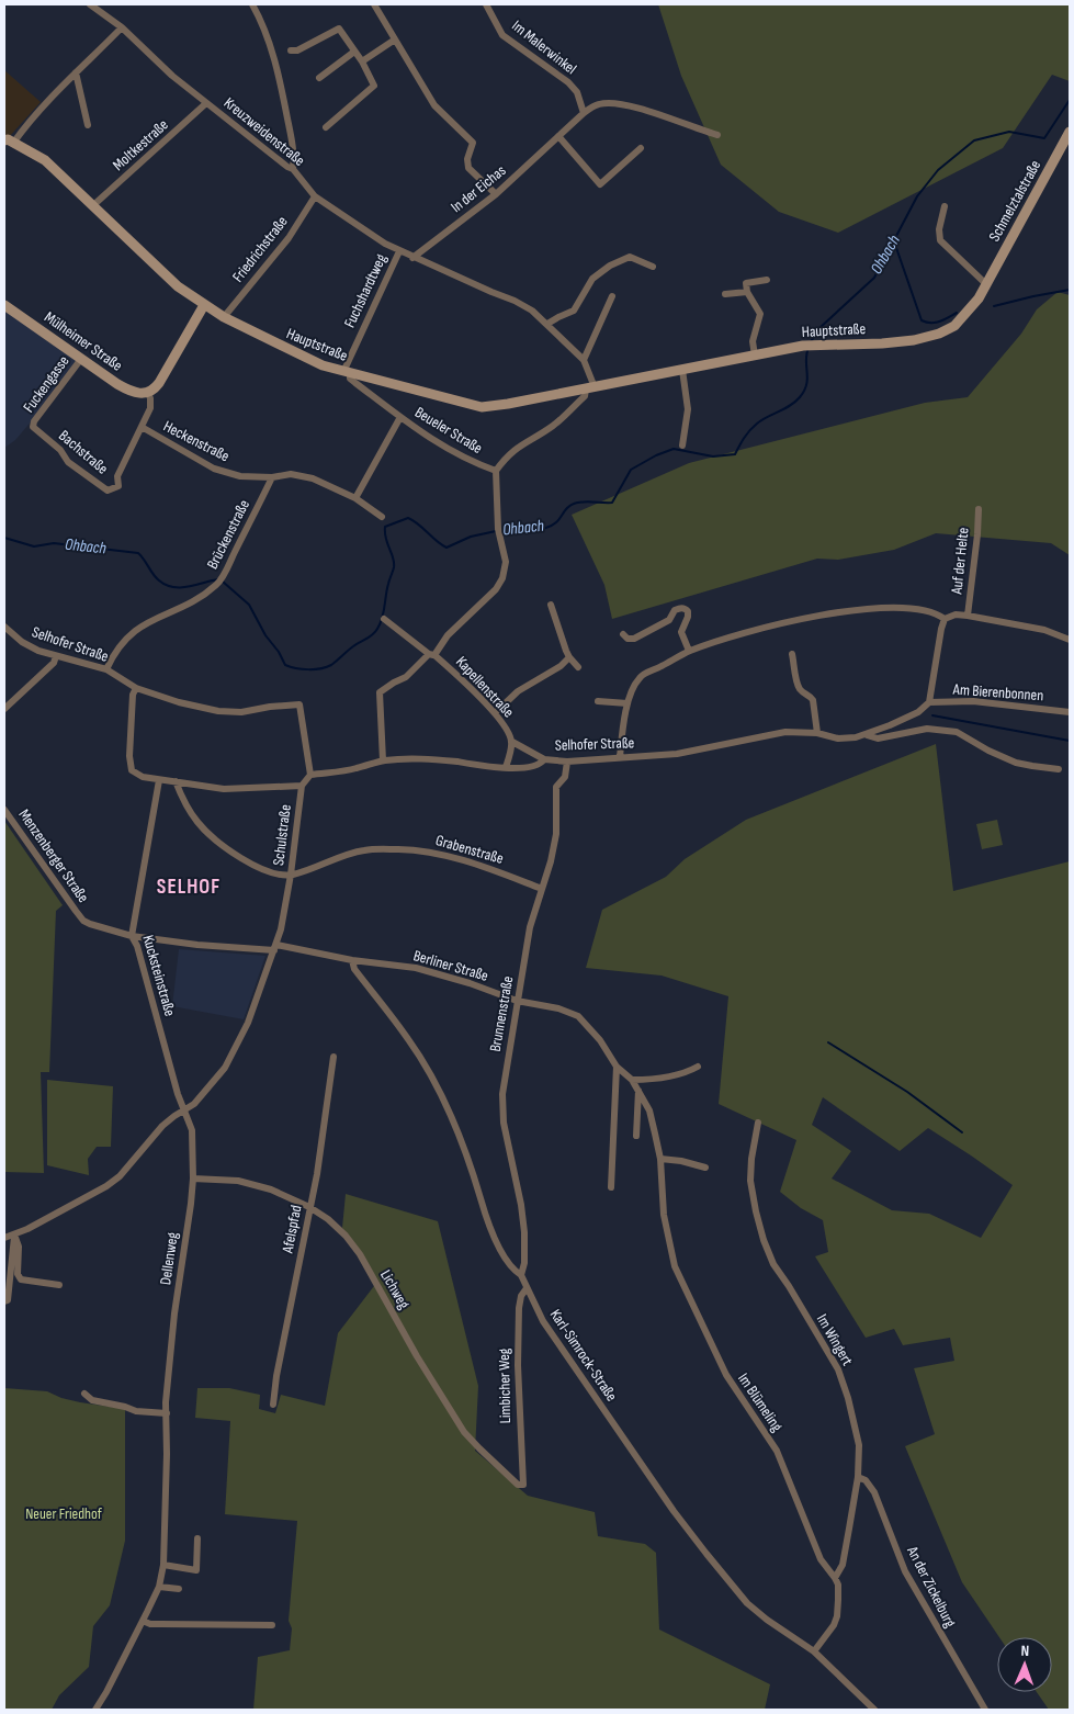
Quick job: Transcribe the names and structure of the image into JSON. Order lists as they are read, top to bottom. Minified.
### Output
{"streets":{"main road":["Schmelztalstraße","Hauptstraße","Mülheimer Straße"],"street":["Im Malerwinkel","Kreuzweidenstraße","Moltkestraße","In der Eichas","Friedrichstraße","Fuchshardtweg","Fuckengasse","Beueler Straße","Heckenstraße","Bachstraße","Brückenstraße","Auf der Helte","Selhofer Straße","Kapellenstraße","Am Bierenbonnen","Schulstraße","Grabenstraße","Menzenberger Straße","Berliner Straße","Kucksteinstraße","Brunnenstraße","Afelspfad","Dellenweg","Lichweg","Im Wingert","Karl-Simrock-Straße","Limbicher Weg","Im Blümeling","An der Zickelburg"]},"crossings":[["Im Malerwinkel","In der Eichas"],["Kreuzweidenstraße","Moltkestraße"],["Kreuzweidenstraße","In der Eichas"],["Kreuzweidenstraße","Friedrichstraße"],["Kreuzweidenstraße","Fuchshardtweg"],["Kreuzweidenstraße","Hauptstraße"],["Moltkestraße","Hauptstraße"],["Schmelztalstraße","Hauptstraße"],["Friedrichstraße","Hauptstraße"],["Fuchshardtweg","Hauptstraße"],["Fuchshardtweg","Beueler Straße"],["Hauptstraße","Beueler Straße"],["Mülheimer Straße","Fuckengasse"],["Fuckengasse","Bachstraße"],["Heckenstraße","Bachstraße"],["Heckenstraße","Brückenstraße"],["Brückenstraße","Selhofer Straße"],["Selhofer Straße","Kapellenstraße"],["Selhofer Straße","Schulstraße"],["Selhofer Straße","Brunnenstraße"],["Schulstraße","Grabenstraße"],["Schulstraße","Menzenberger Straße"],["Schulstraße","Kucksteinstraße"],["Schulstraße","Dellenweg"],["Grabenstraße","Brunnenstraße"],["Menzenberger Straße","Berliner Straße"],["Menzenberger Straße","Kucksteinstraße"],["Menzenberger Straße","Karl-Simrock-Straße"],["Berliner Straße","Brunnenstraße"],["Berliner Straße","Karl-Simrock-Straße"],["Berliner Straße","Im Blümeling"],["Kucksteinstraße","Dellenweg"],["Brunnenstraße","Karl-Simrock-Straße"],["Afelspfad","Lichweg"],["Dellenweg","Lichweg"],["Lichweg","Limbicher Weg"],["Im Wingert","Im Blümeling"],["Im Wingert","An der Zickelburg"],["Karl-Simrock-Straße","Limbicher Weg"],["Karl-Simrock-Straße","Im Blümeling"]],"districts":["SELHOF"],"water":["Ohbach"],"parks":["Neuer Friedhof"],"north":"top"}
